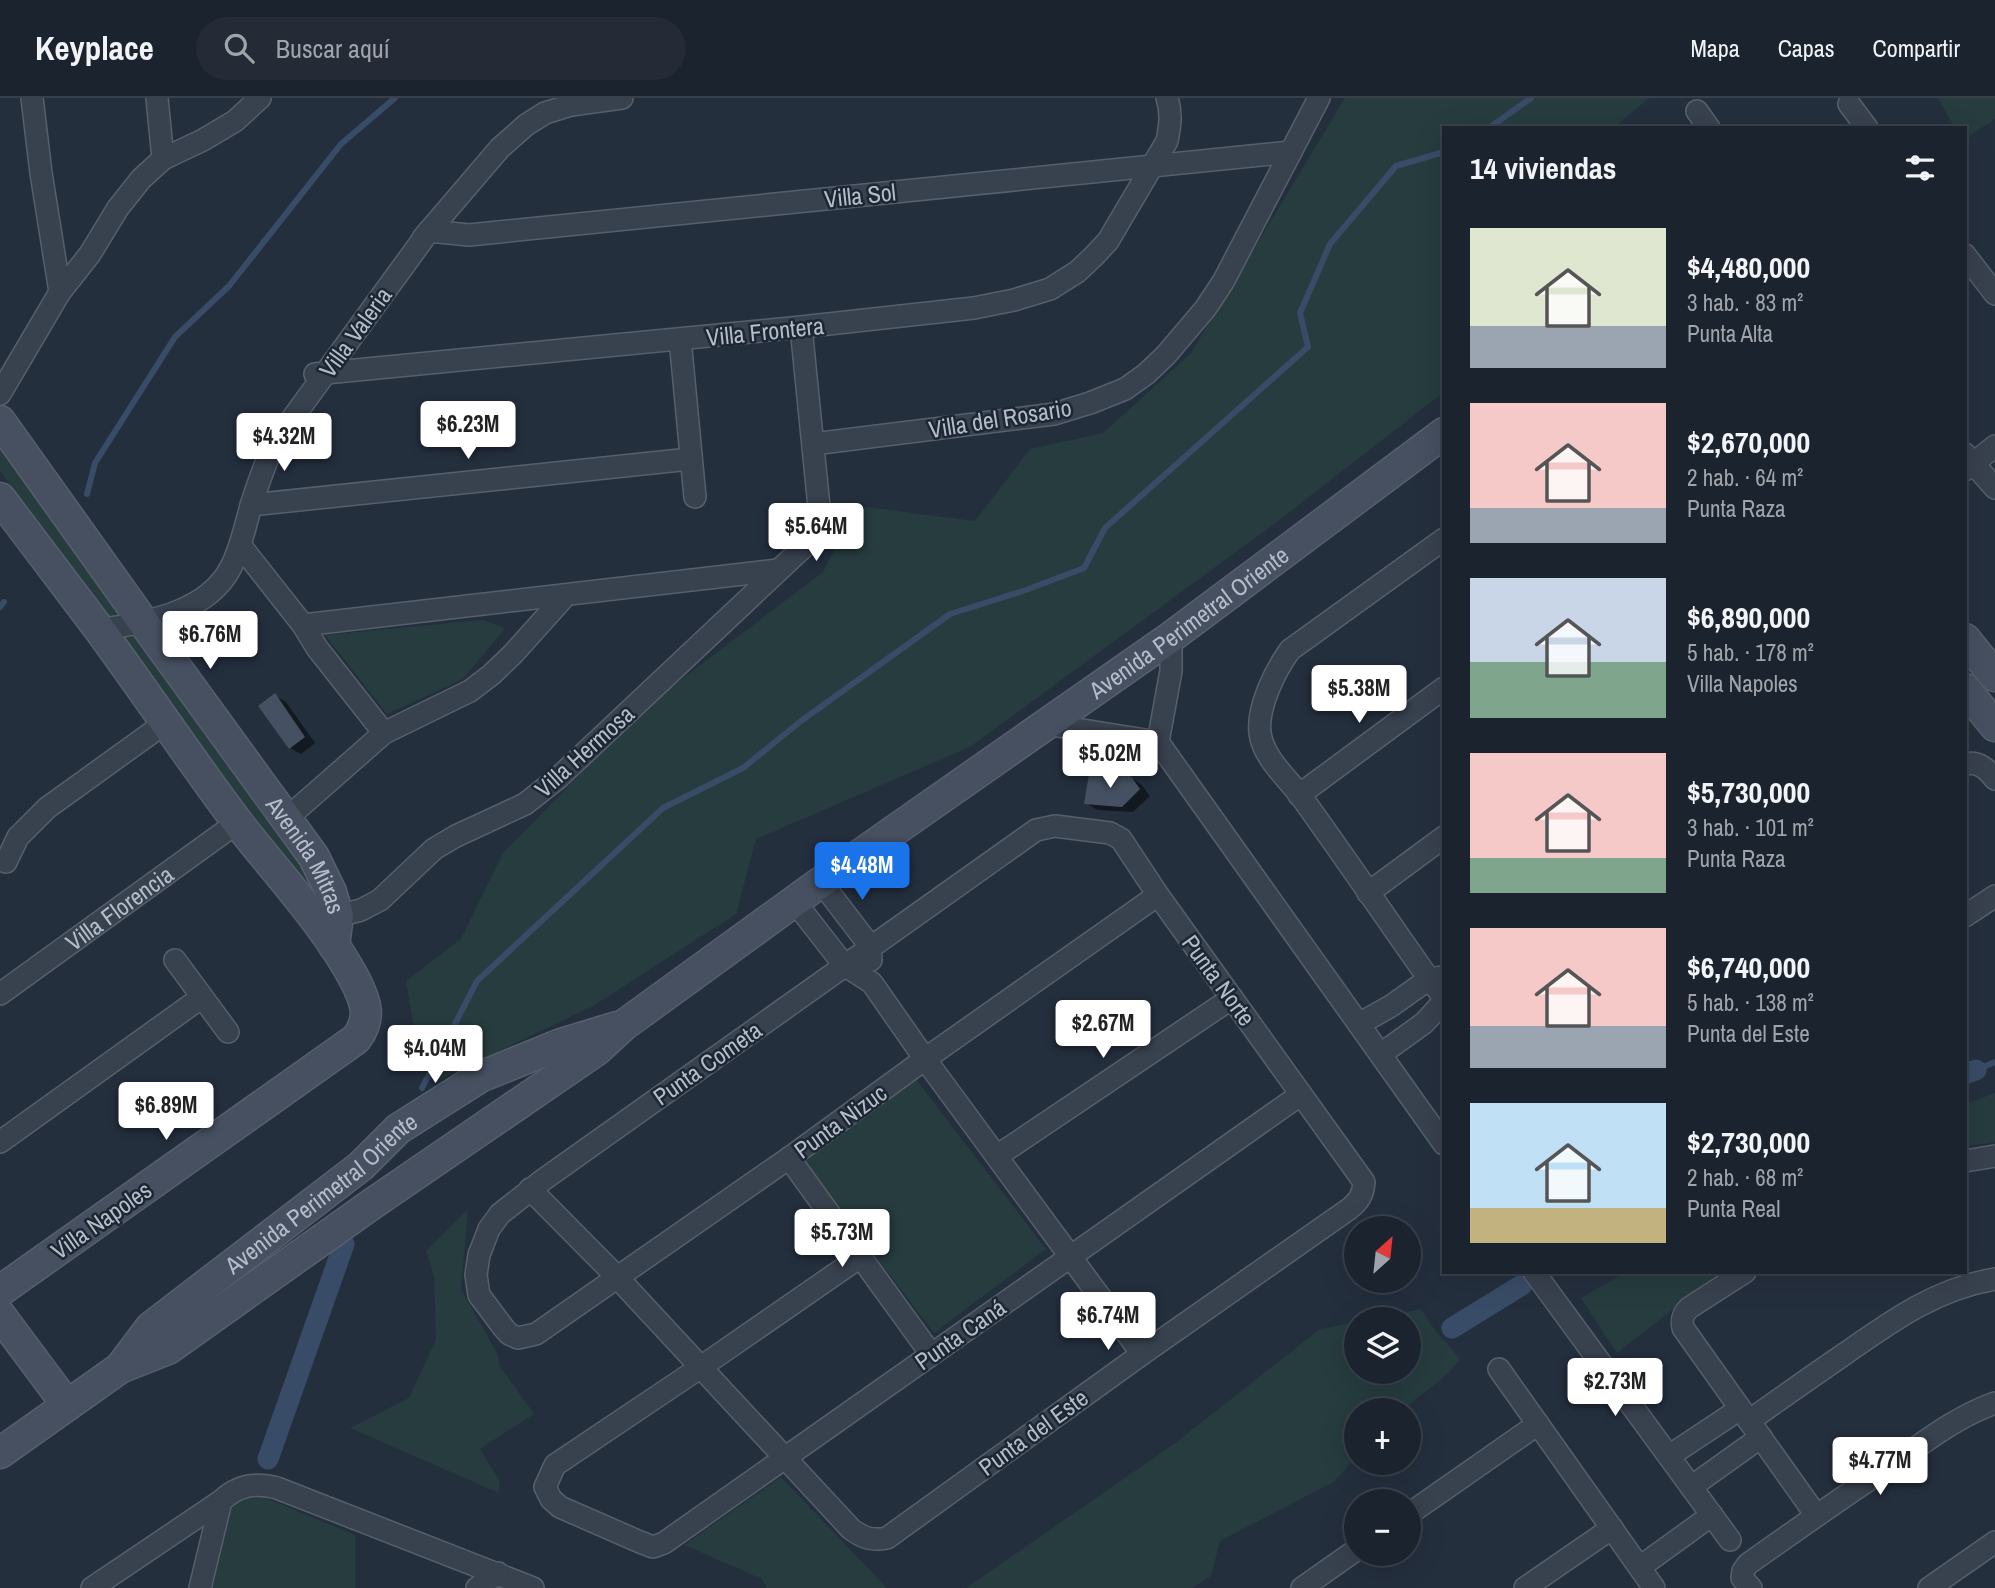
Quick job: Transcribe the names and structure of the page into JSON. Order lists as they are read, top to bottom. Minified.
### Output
{"streets":{"street":["Villa Sol","Villa Frontera","Villa Valeria","Villa del Rosario","Avenida Perimetral Oriente","Villa Hermosa","Avenida Mitras","Villa Florencia","Punta Norte","Punta Cometa","Punta Nizuc","Villa Napoles","Punta Caná","Punta del Este"]},"crossings":[["Villa Sol","Villa Frontera"],["Villa Sol","Villa Valeria"],["Villa Sol","Villa del Rosario"],["Villa Frontera","Villa Valeria"],["Villa Valeria","Avenida Mitras"],["Villa del Rosario","Villa Hermosa"],["Villa Hermosa","Avenida Mitras"],["Avenida Mitras","Villa Florencia"],["Avenida Mitras","Villa Napoles"],["Punta Norte","Punta Cometa"],["Punta Norte","Punta Nizuc"],["Punta Norte","Punta Caná"],["Punta Norte","Punta del Este"],["Punta Cometa","Punta Nizuc"],["Punta Caná","Punta del Este"]],"north":"top right","page":{"header":"Keyplace","search":"Buscar aquí","nav":["Mapa","Capas","Compartir"],"heading":"14 viviendas","list":[{"name":"$4,480,000","note":"3 hab. · 83 m² · Punta Alta"},{"name":"$2,670,000","note":"2 hab. · 64 m² · Punta Raza"},{"name":"$6,890,000","note":"5 hab. · 178 m² · Villa Napoles"},{"name":"$5,730,000","note":"3 hab. · 101 m² · Punta Raza"},{"name":"$6,740,000","note":"5 hab. · 138 m² · Punta del Este"},{"name":"$2,730,000","note":"2 hab. · 68 m² · Punta Real"}],"price":["$6.23M","$4.32M","$5.64M","$6.76M","$5.38M","$5.02M","$4.48M","$2.67M","$4.04M","$6.89M","$5.73M","$6.74M","$2.73M","$4.77M"],"map_buttons":["+","−"]}}
